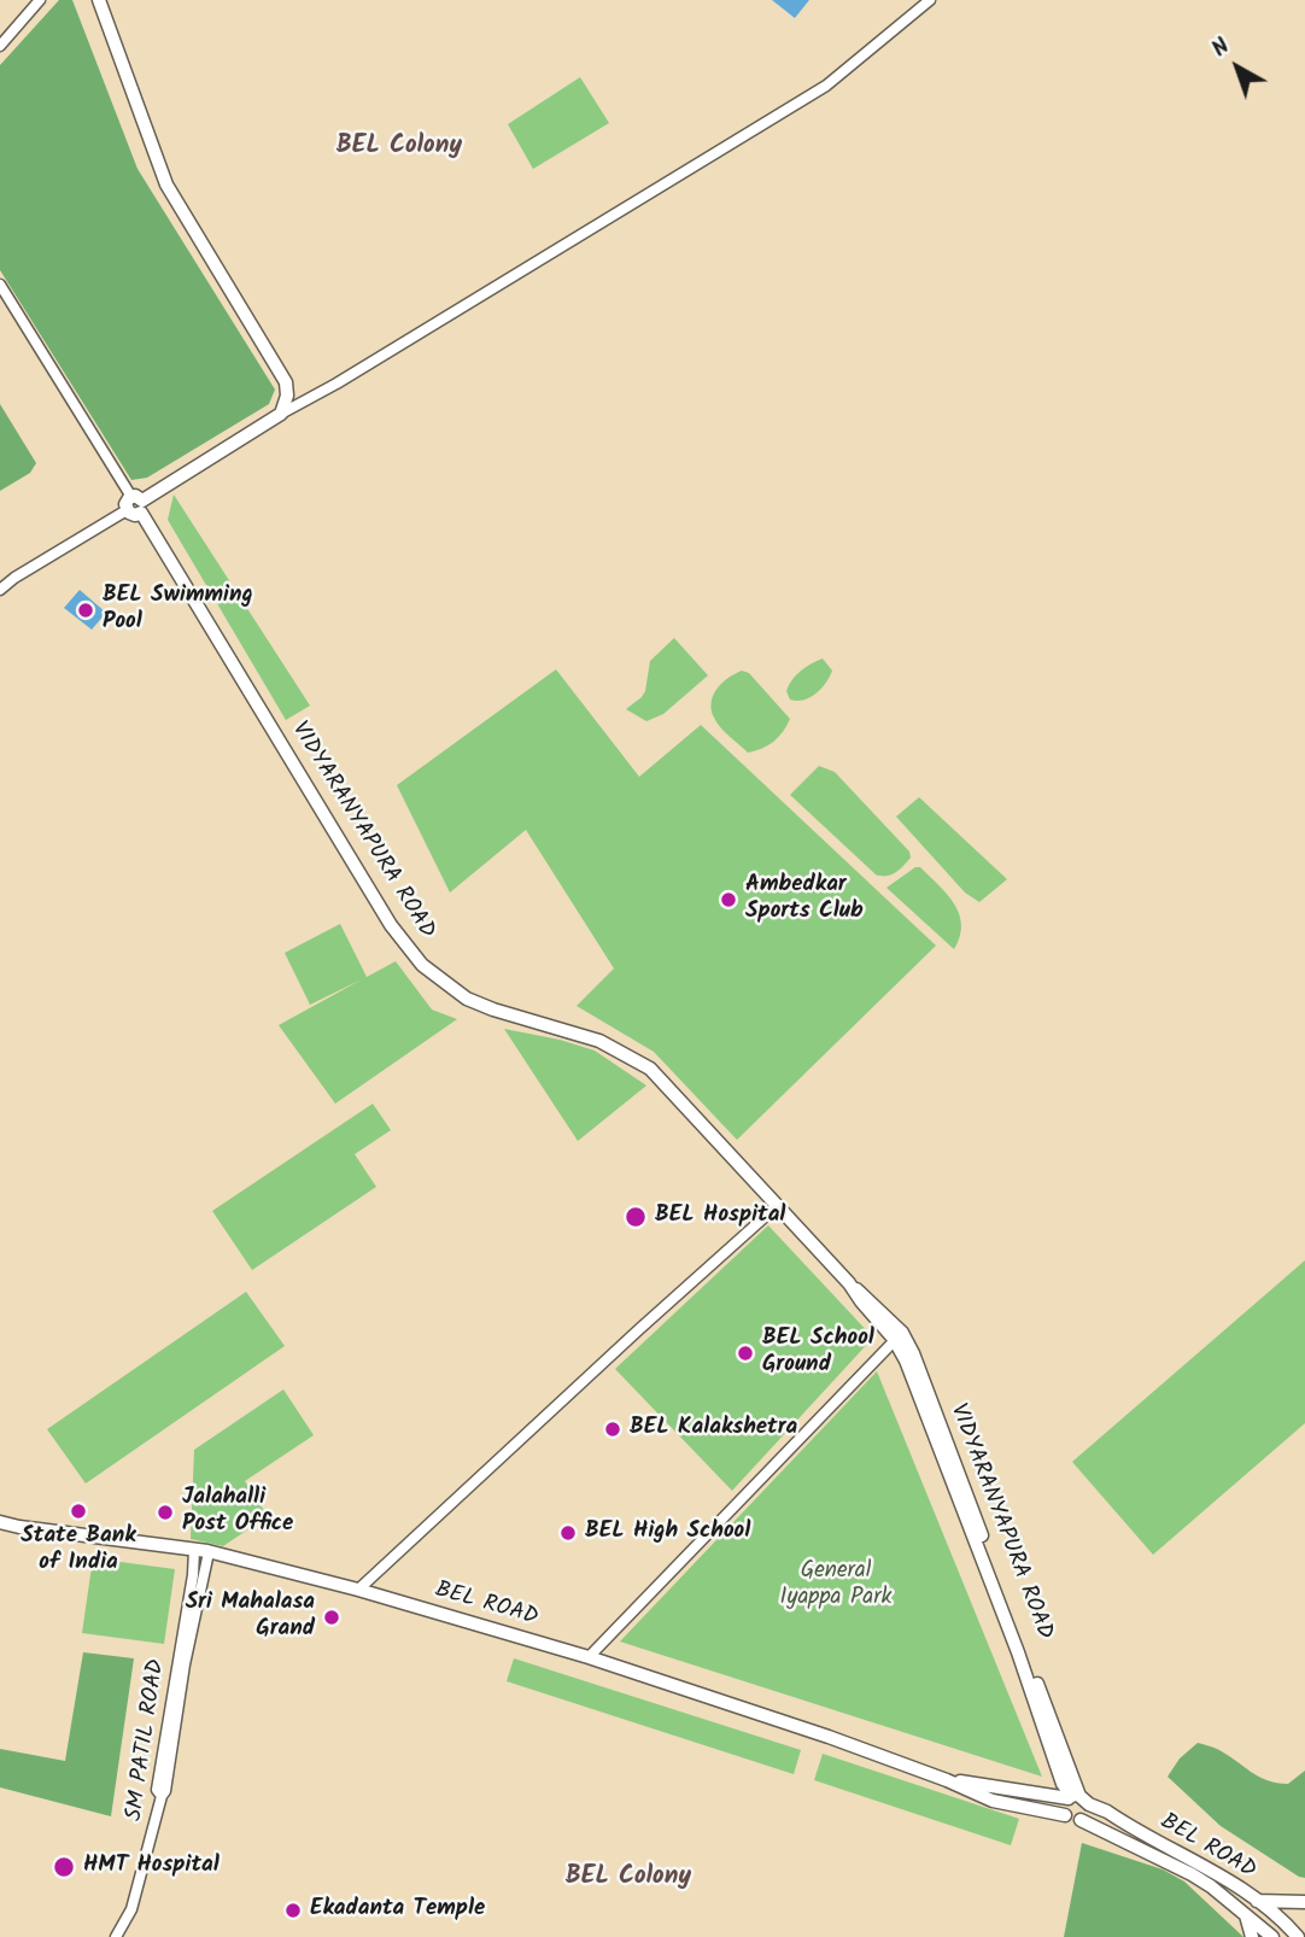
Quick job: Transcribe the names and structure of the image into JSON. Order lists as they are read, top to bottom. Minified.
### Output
{"streets":{"main road":["VIDYARANYAPURA ROAD","BEL ROAD"],"street":["SM PATIL ROAD"]},"crossings":[["VIDYARANYAPURA ROAD","BEL ROAD"],["BEL ROAD","SM PATIL ROAD"]],"districts":["BEL Colony","BEL Colony"],"parks":["General Iyappa Park"],"places":["BEL Swimming Pool","Ambedkar Sports Club","BEL Hospital","BEL School Ground","BEL Kalakshetra","State Bank of India","Jalahalli Post Office","BEL High School","Sri Mahalasa Grand","HMT Hospital","Ekadanta Temple"],"north":"top left"}
